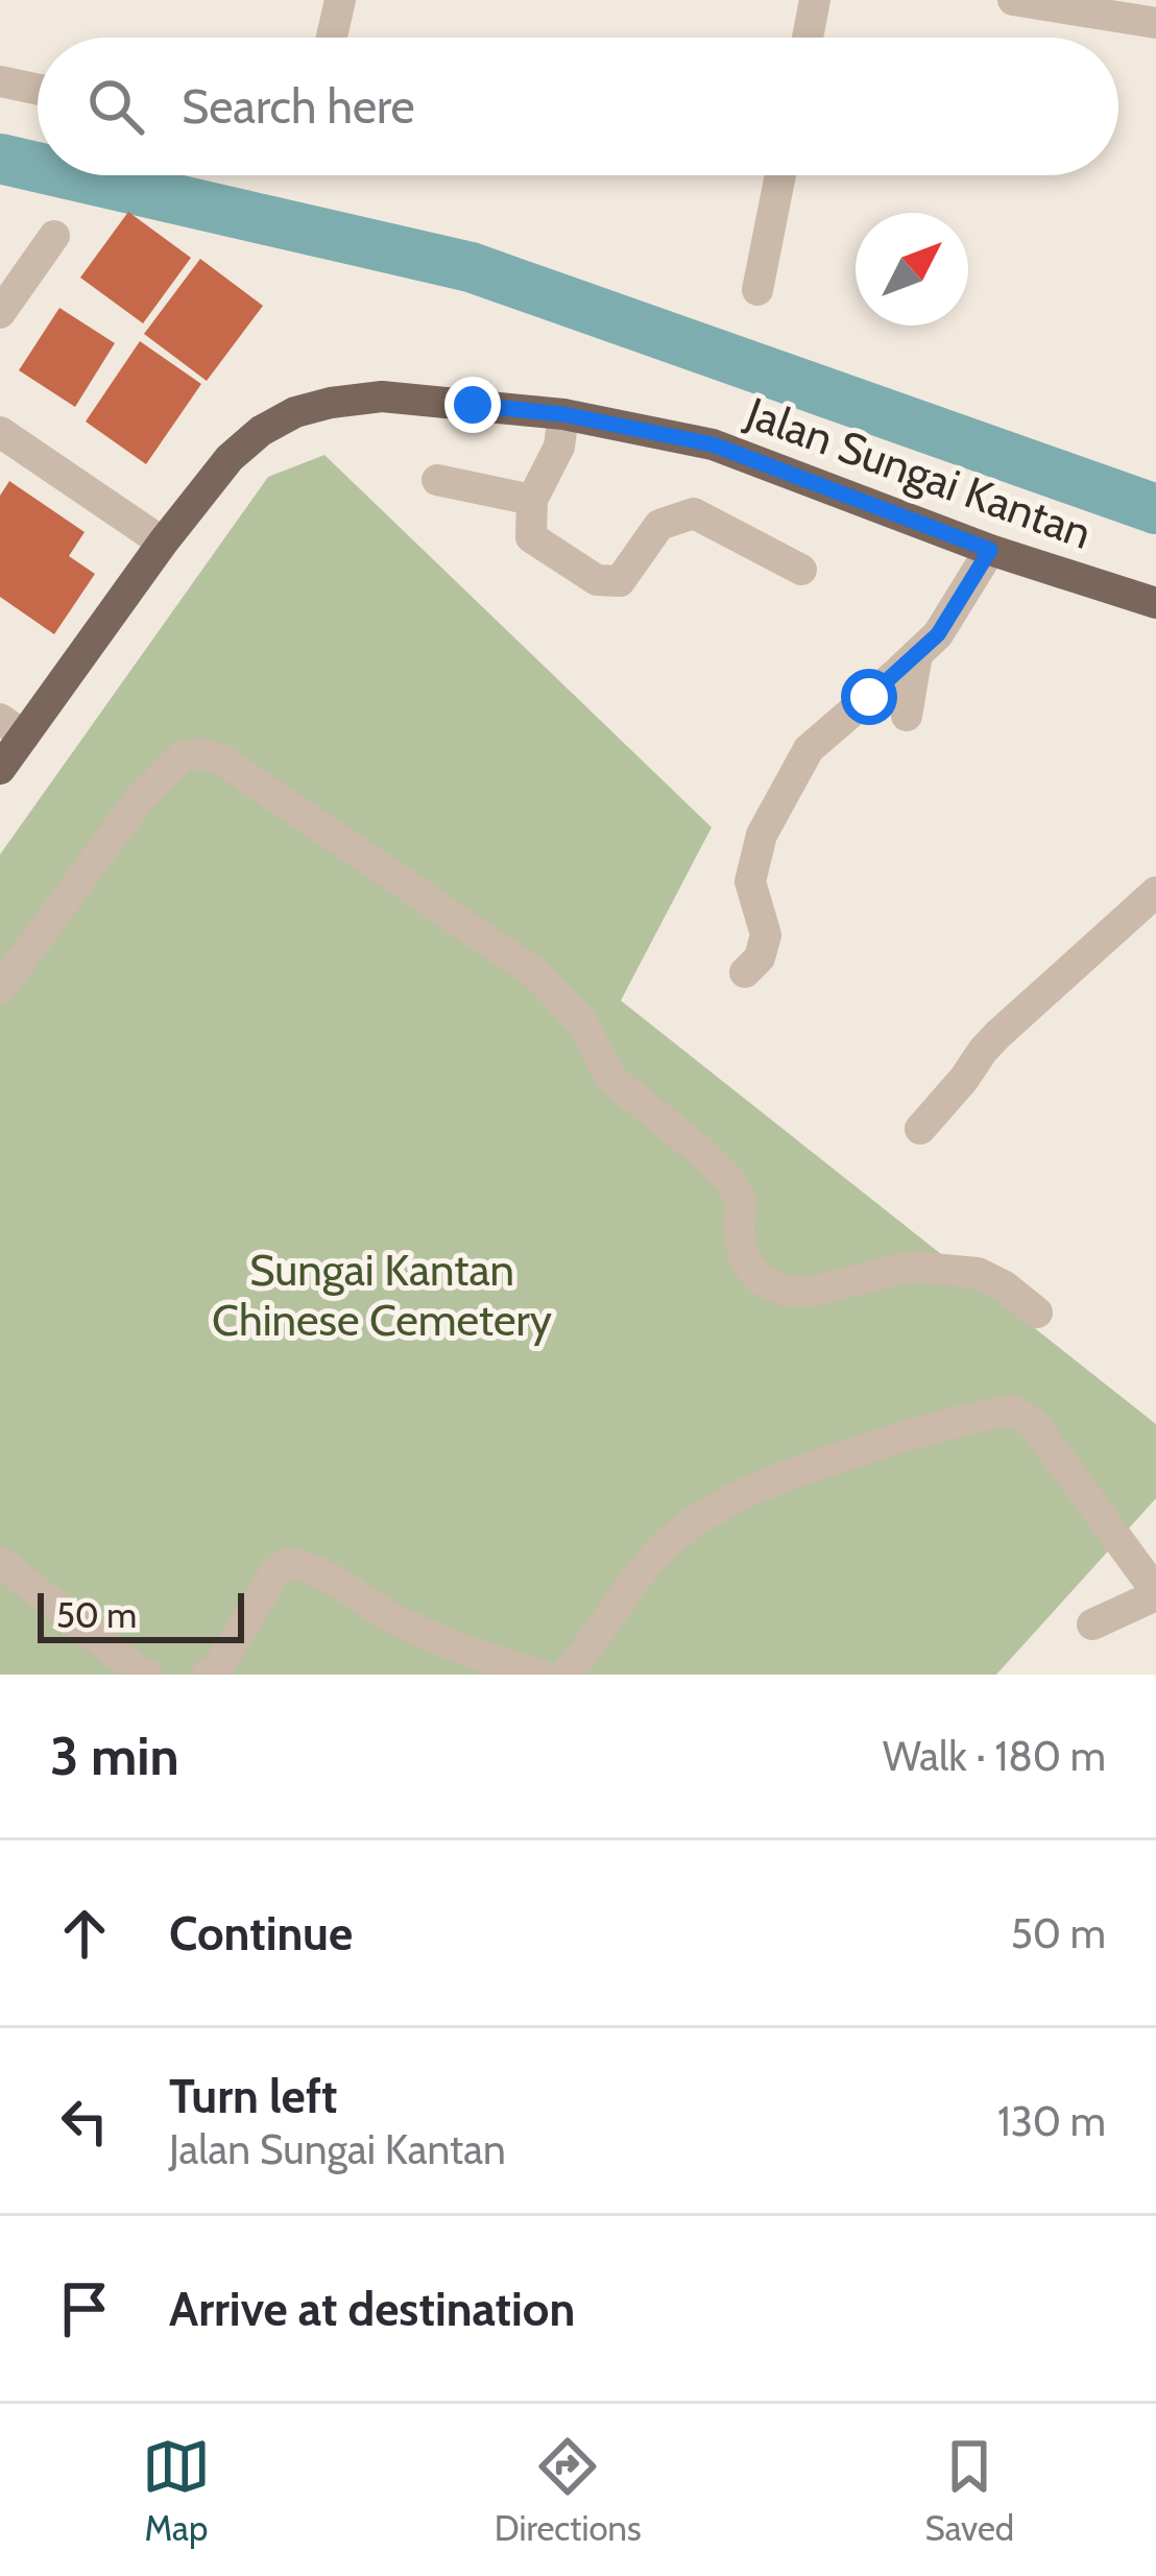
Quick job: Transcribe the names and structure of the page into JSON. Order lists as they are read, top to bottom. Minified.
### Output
{"streets":{"main road":["Jalan Sungai Kantan"]},"parks":["Sungai Kantan Chinese Cemetery"],"scale_bar":"50 m","north":"top right","page":{"search":"Search here","scale":"50 m","heading":["3 min","Walk · 180 m"],"list":[["Continue","50 m"],["Turn left","Jalan Sungai Kantan","130 m"],"Arrive at destination"],"nav":["Map","Directions","Saved"]}}
